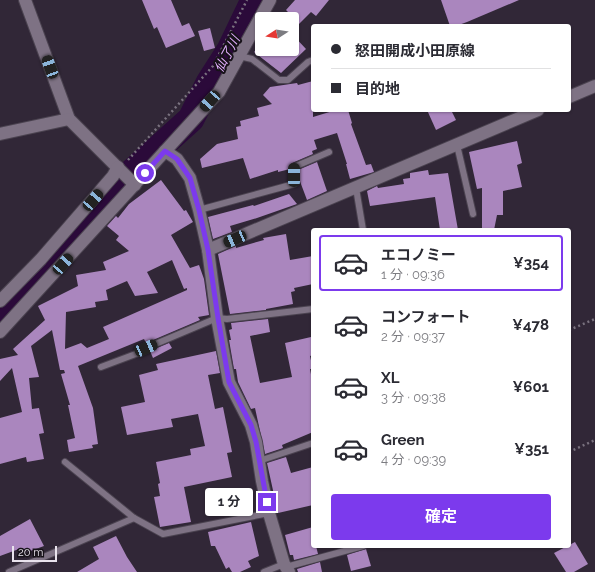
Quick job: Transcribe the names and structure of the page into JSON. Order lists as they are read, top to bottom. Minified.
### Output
{"water":["仙了川"],"scale_bar":"20 m","north":"left","page":{"banner":["怒田開成小田原線","目的地"],"list":[{"name":"エコノミー","note":"1 分 · 09:36","value":"¥354"},{"name":"コンフォート","note":"2 分 · 09:37","value":"¥478"},{"name":"XL","note":"3 分 · 09:38","value":"¥601"},{"name":"Green","note":"4 分 · 09:39","value":"¥351"}],"buttons":"確定","bubble":"1 分","scale":"20 m"}}
